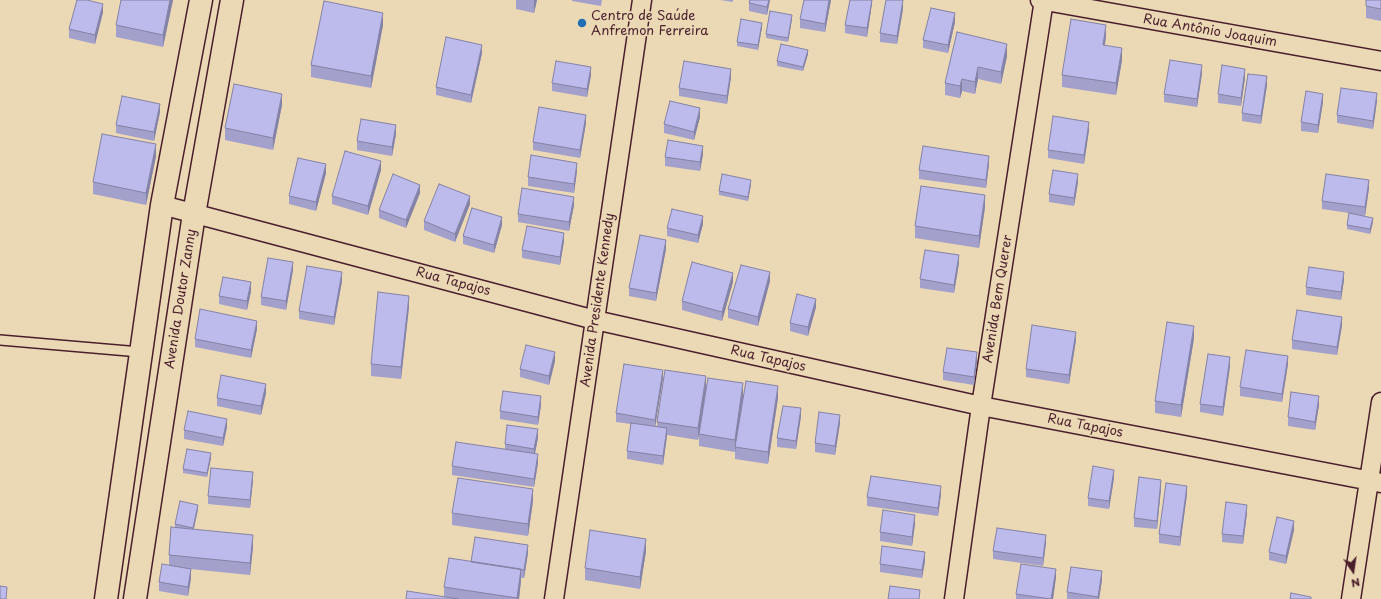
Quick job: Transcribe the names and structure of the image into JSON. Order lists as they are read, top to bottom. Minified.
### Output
{"streets":{"street":["Rua Antônio Joaquim","Rua Tapajos","Avenida Doutor Zanny","Avenida Bem Querer","Avenida Presidente Kennedy"]},"crossings":[["Rua Antônio Joaquim","Avenida Bem Querer"],["Rua Tapajos","Avenida Doutor Zanny"],["Rua Tapajos","Avenida Bem Querer"],["Rua Tapajos","Avenida Presidente Kennedy"]],"places":["Centro de Saúde Anfremon Ferreira"],"north":"bottom"}
